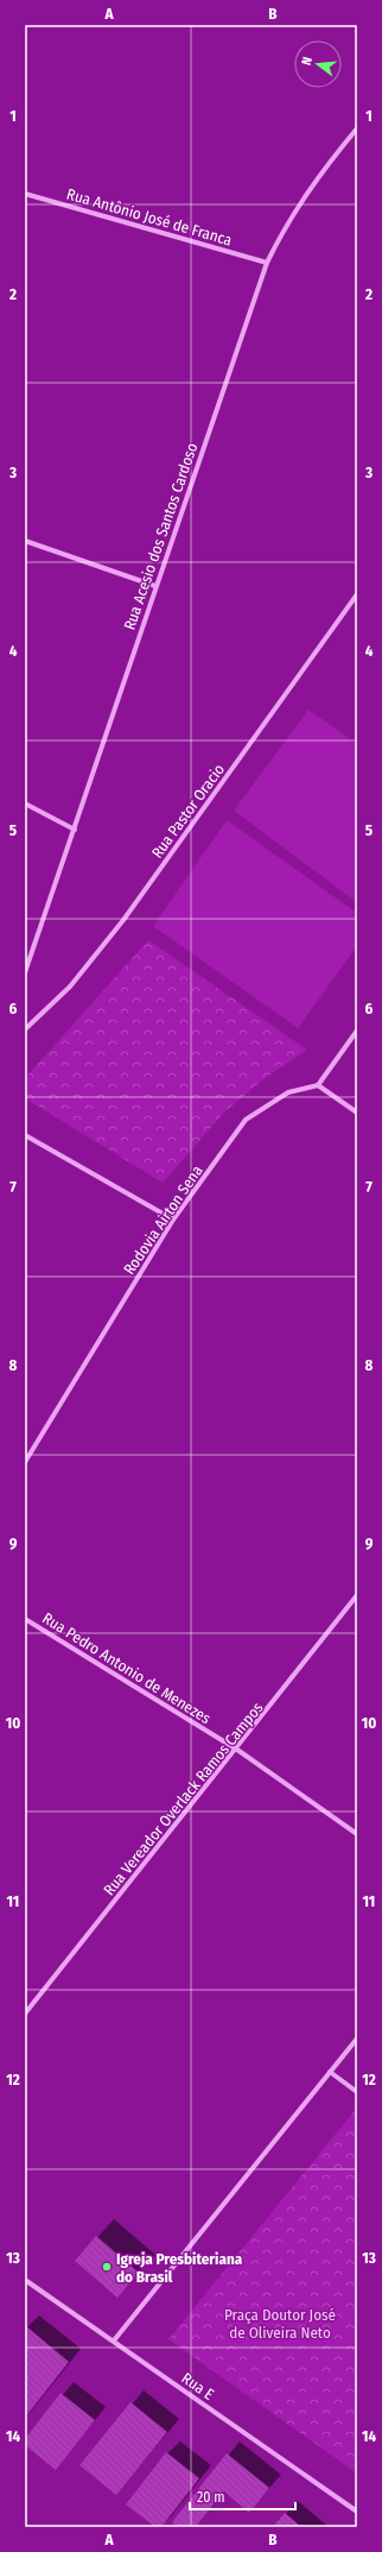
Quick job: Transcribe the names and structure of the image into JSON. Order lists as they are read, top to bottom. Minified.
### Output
{"streets":{"street":["Rua Antônio José de Franca","Rua Acesio dos Santos Cardoso","Rua Pastor Oracio","Rodovia Airton Sena","Rua Pedro Antonio de Menezes","Rua Vereador Overlack Ramos Campos","Rua E"]},"crossings":[["Rua Antônio José de Franca","Rua Acesio dos Santos Cardoso"],["Rua Pedro Antonio de Menezes","Rua Vereador Overlack Ramos Campos"]],"parks":["Praça Doutor José de Oliveira Neto"],"places":["Igreja Presbiteriana do Brasil"],"scale_bar":"20 m","north":"left","grid":{"columns":["A","B"],"rows":["1","2","3","4","5","6","7","8","9","10","11","12","13","14"]}}
